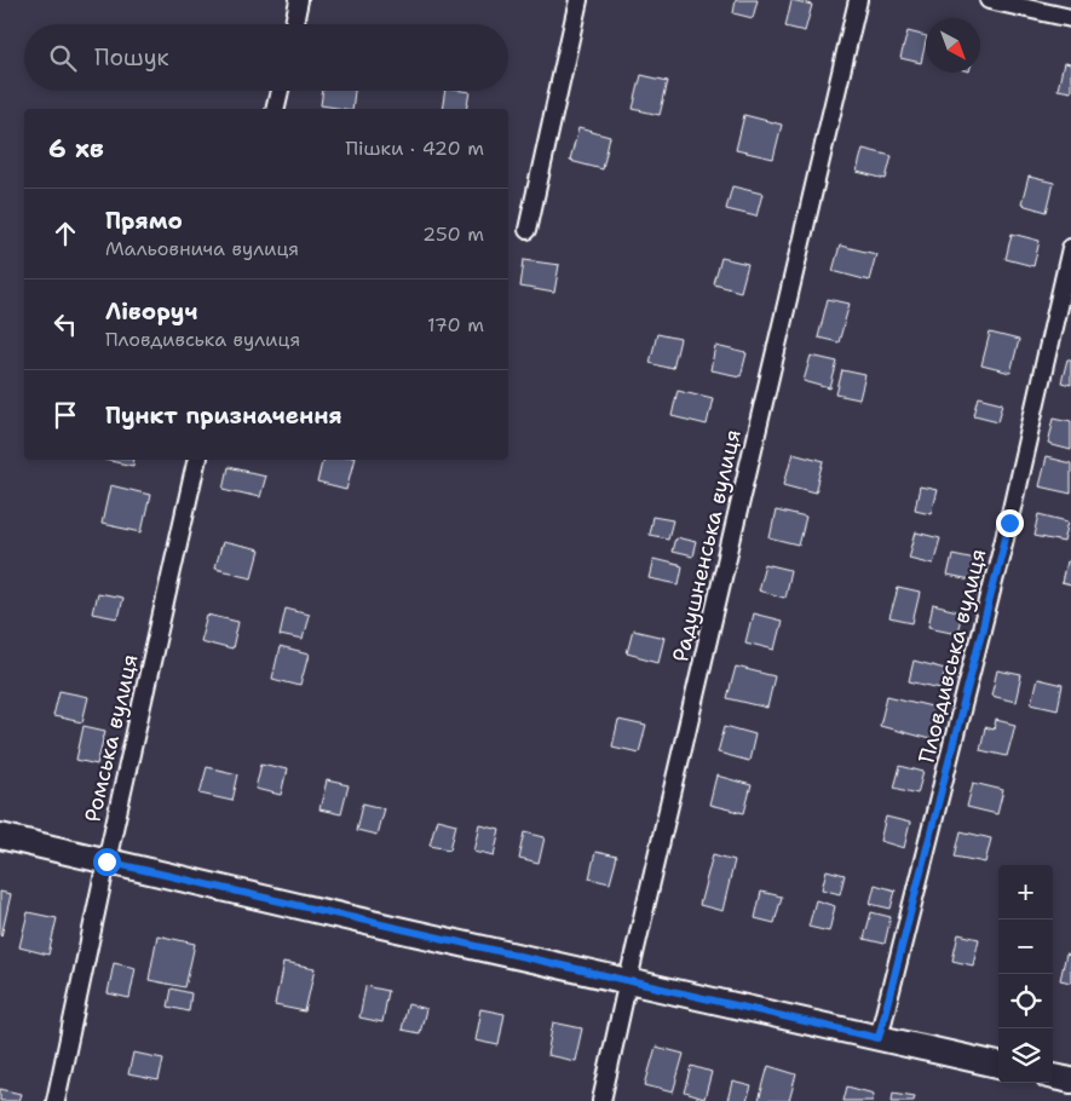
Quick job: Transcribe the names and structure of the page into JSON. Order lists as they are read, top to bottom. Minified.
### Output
{"streets":{"street":["Радушненська вулиця","Пловдивська вулиця","Ромська вулиця"]},"north":"bottom right","page":{"search":"Пошук","heading":["6 хв","Пішки · 420 m"],"list":[["Прямо","Мальовнича вулиця","250 m"],["Ліворуч","Пловдивська вулиця","170 m"],"Пункт призначення"],"map_buttons":["+","−"]}}
